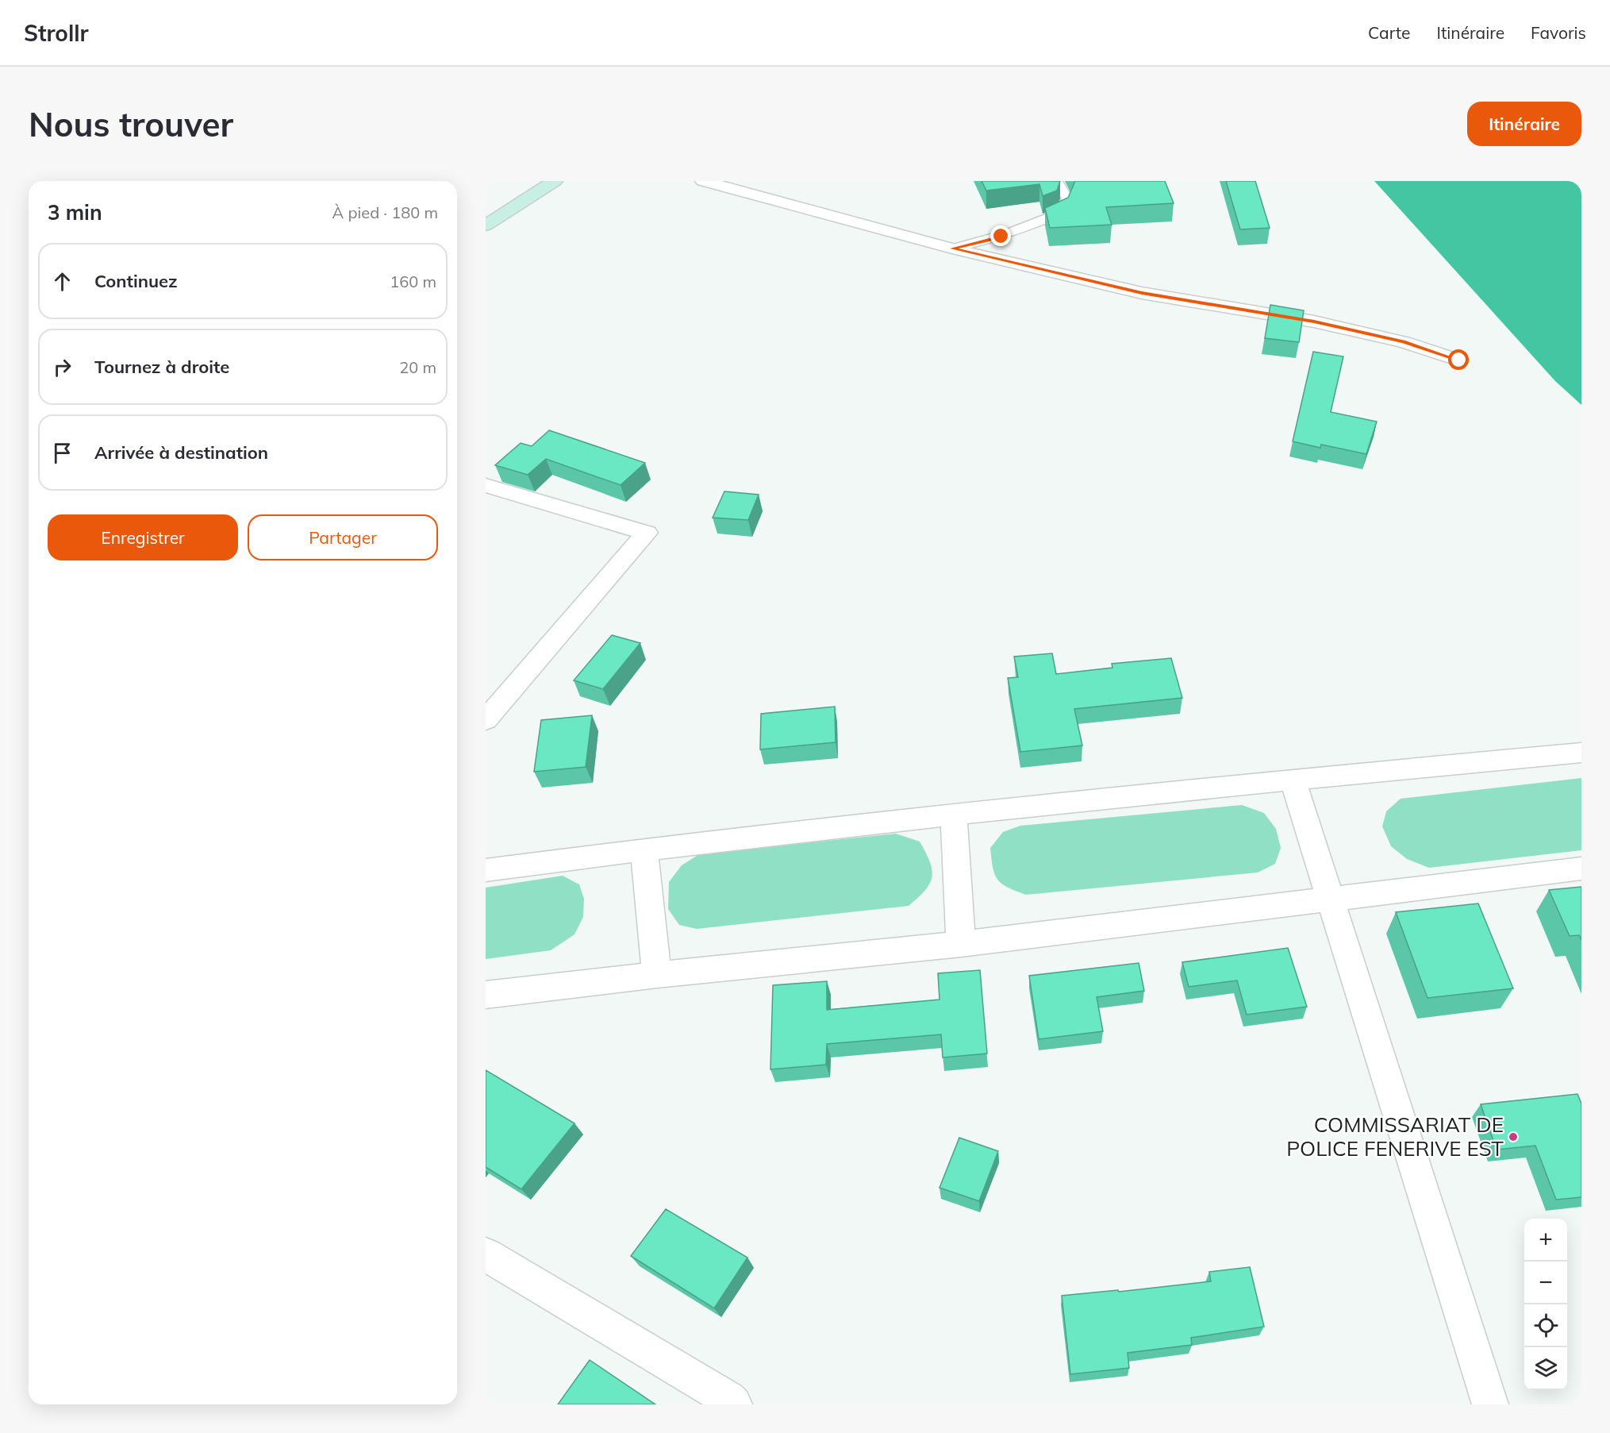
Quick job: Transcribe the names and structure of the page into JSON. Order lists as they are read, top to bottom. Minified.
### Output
{"places":["COMMISSARIAT DE POLICE FENERIVE EST"],"page":{"header":"Strollr","nav":["Carte","Itinéraire","Favoris"],"buttons":["Itinéraire",["Enregistrer","Partager"]],"title":"Nous trouver","heading":["3 min","À pied · 180 m"],"list":[["Continuez","160 m"],["Tournez à droite","20 m"],"Arrivée à destination"],"map_buttons":["+","−"]}}
